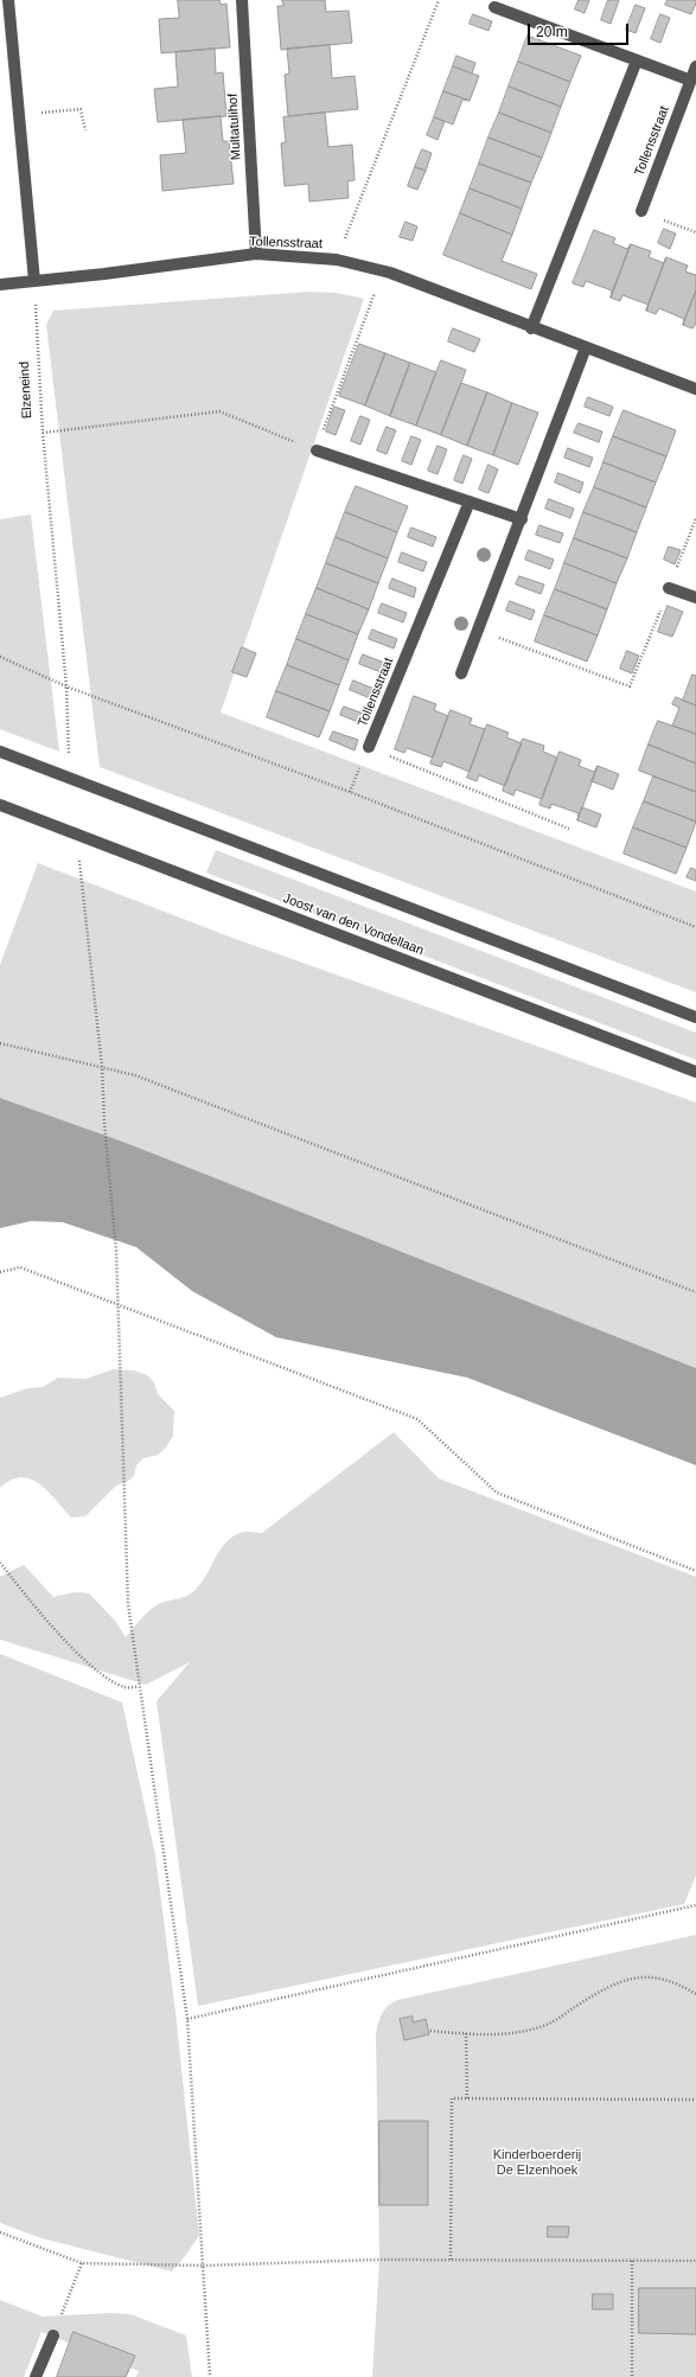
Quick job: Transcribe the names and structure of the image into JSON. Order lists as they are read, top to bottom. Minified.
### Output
{"streets":{"street":["Multatulihof","Tollensstraat","Joost van den Vondellaan"],"path":["Elzeneind"]},"crossings":[["Multatulihof","Tollensstraat"],["Tollensstraat","Elzeneind"]],"parks":["Kinderboerderij De Elzenhoek"],"scale_bar":"20 m"}
